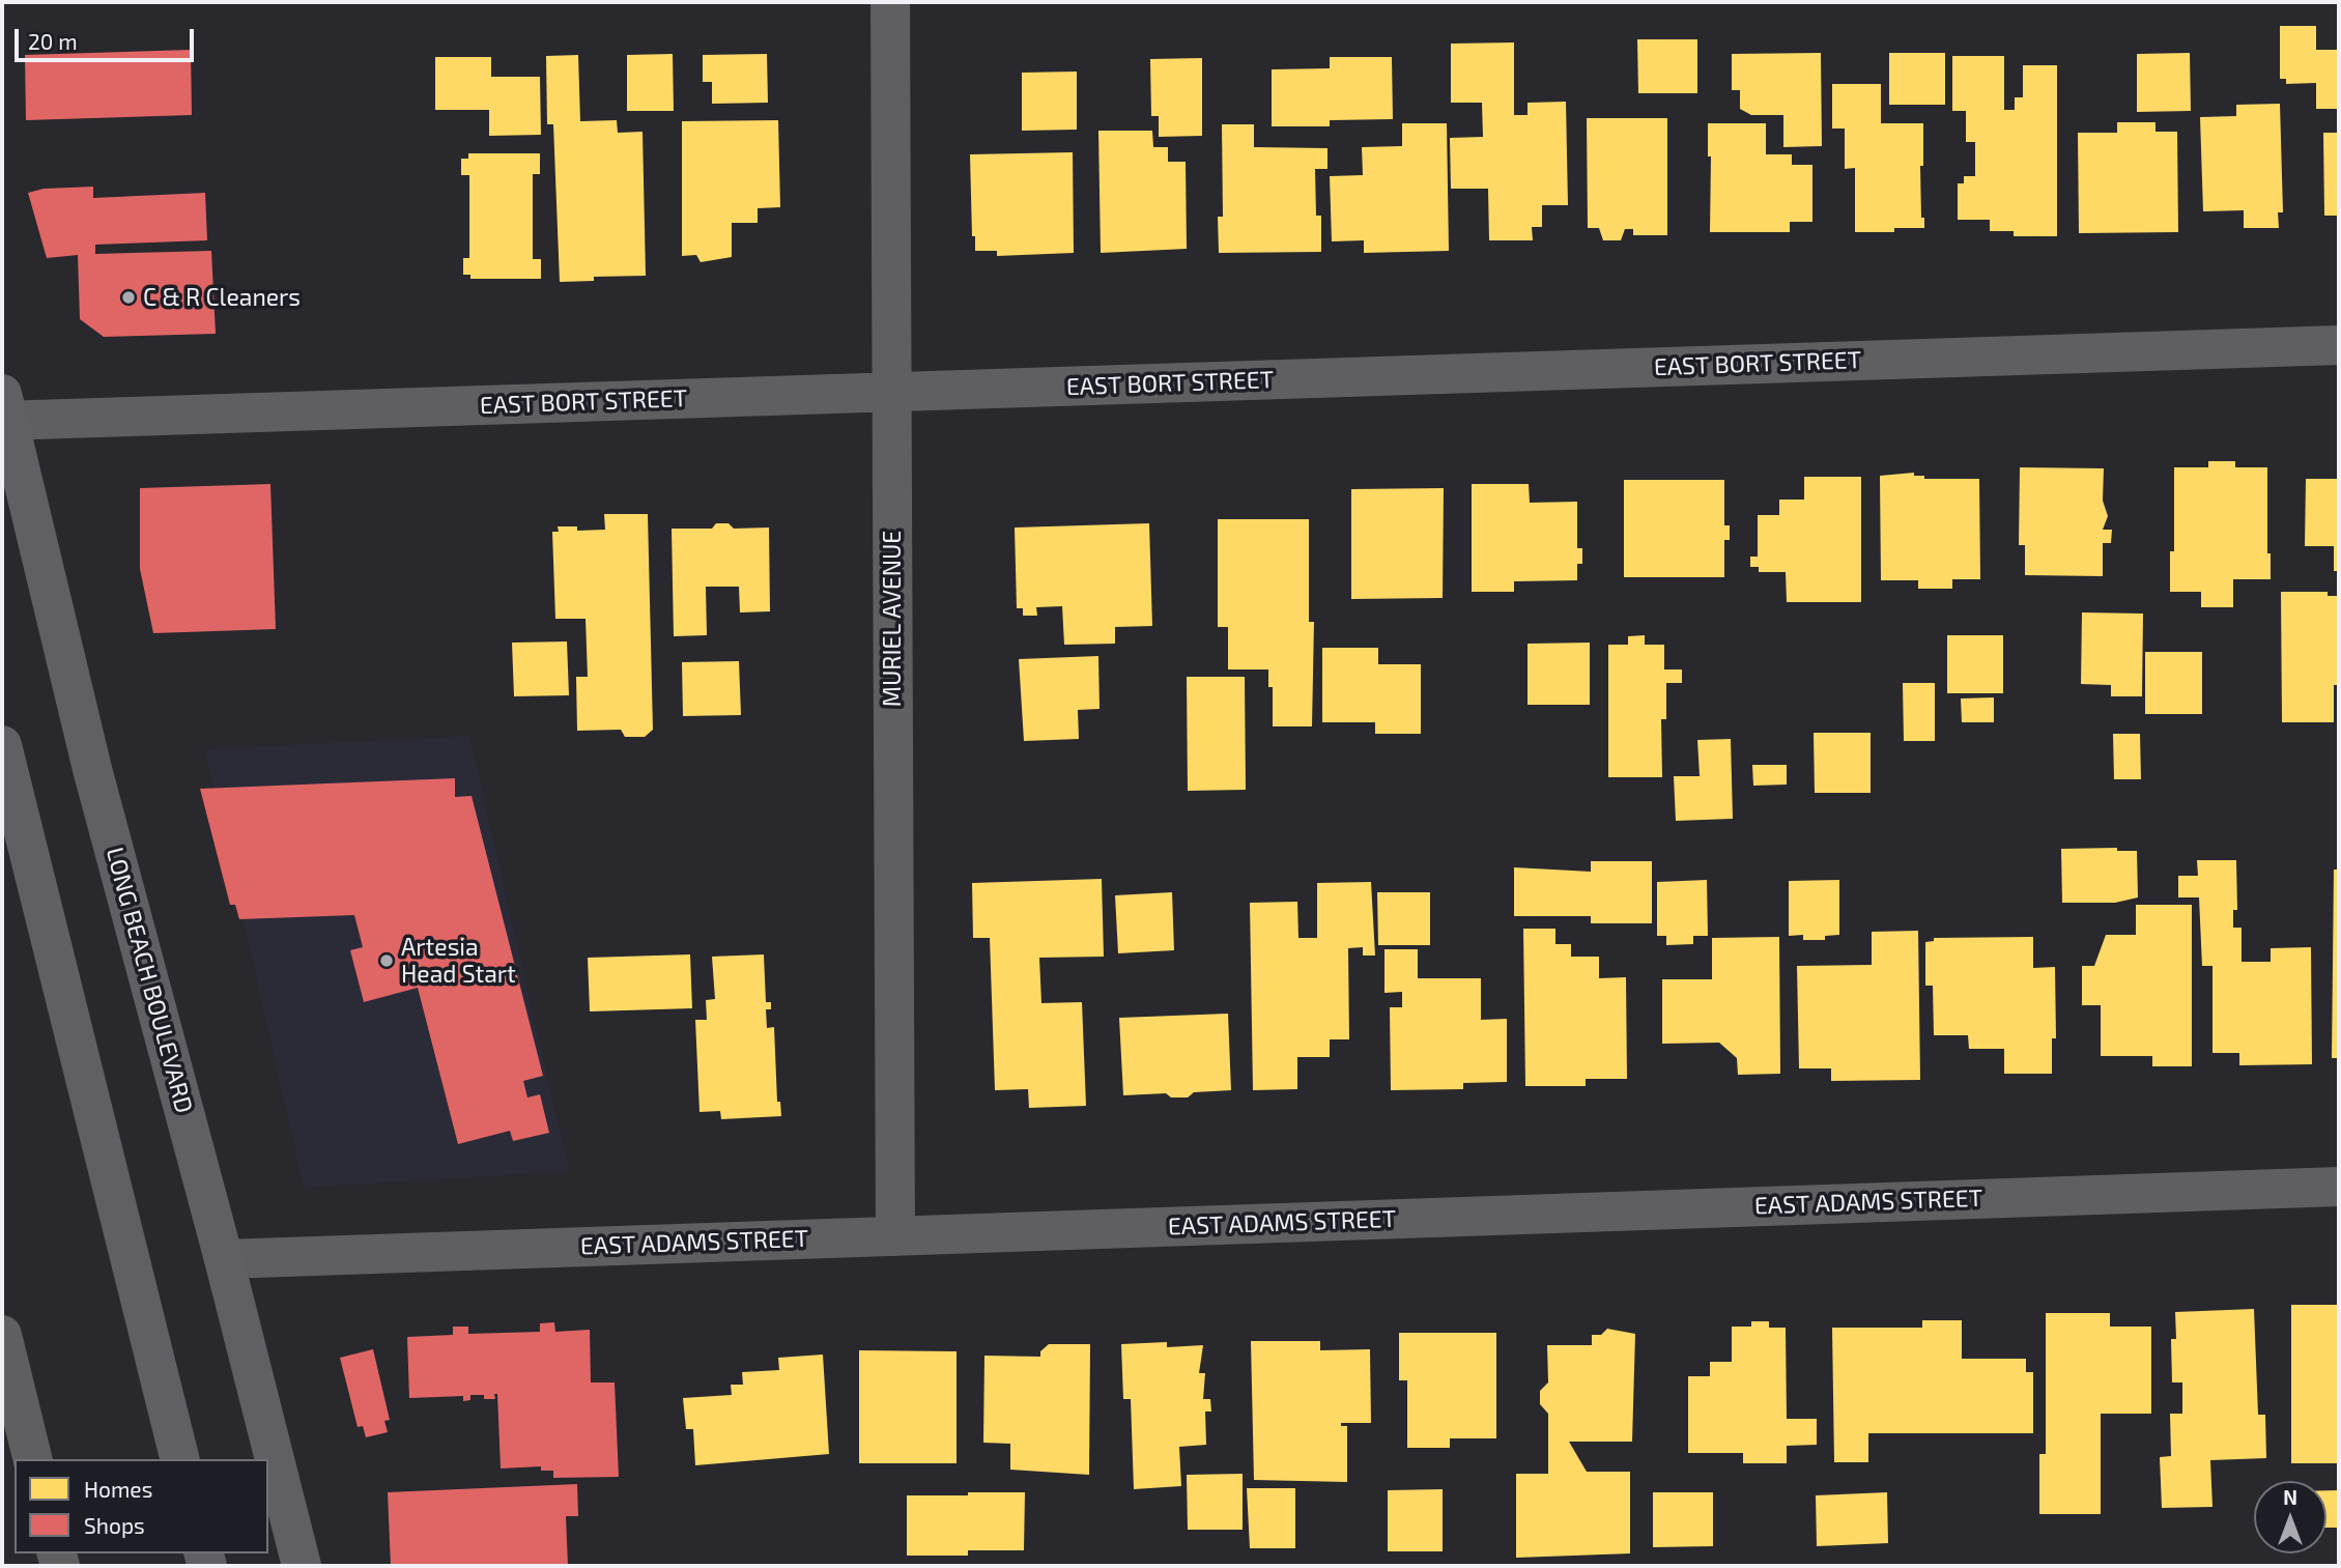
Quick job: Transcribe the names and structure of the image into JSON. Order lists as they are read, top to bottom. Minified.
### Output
{"streets":{"main road":["LONG BEACH BOULEVARD"],"street":["EAST BORT STREET","MURIEL AVENUE","EAST ADAMS STREET"]},"crossings":[["EAST BORT STREET","MURIEL AVENUE"],["EAST BORT STREET","LONG BEACH BOULEVARD"],["MURIEL AVENUE","EAST ADAMS STREET"],["LONG BEACH BOULEVARD","EAST ADAMS STREET"]],"places":["C & R Cleaners","Artesia Head Start"],"legend":["Homes","Shops"],"scale_bar":"20 m","north":"top"}
